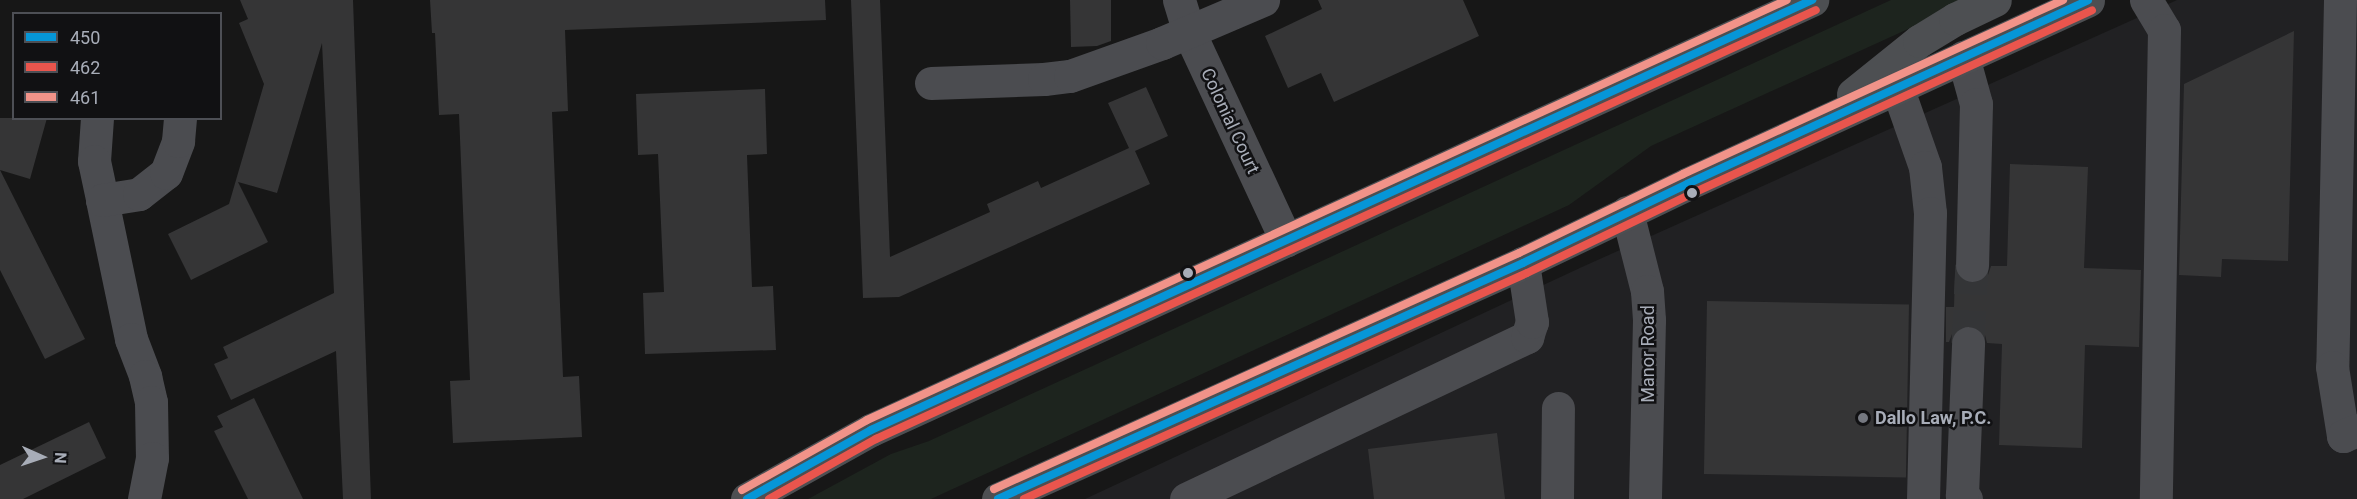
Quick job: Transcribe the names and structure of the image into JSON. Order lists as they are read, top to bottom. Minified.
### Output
{"streets":{"street":["Colonial Court","Manor Road"]},"places":["Dallo Law, P.C."],"lines":["transit line 450","transit line 461","transit line 462"],"legend":["450","462","461"],"north":"right"}
